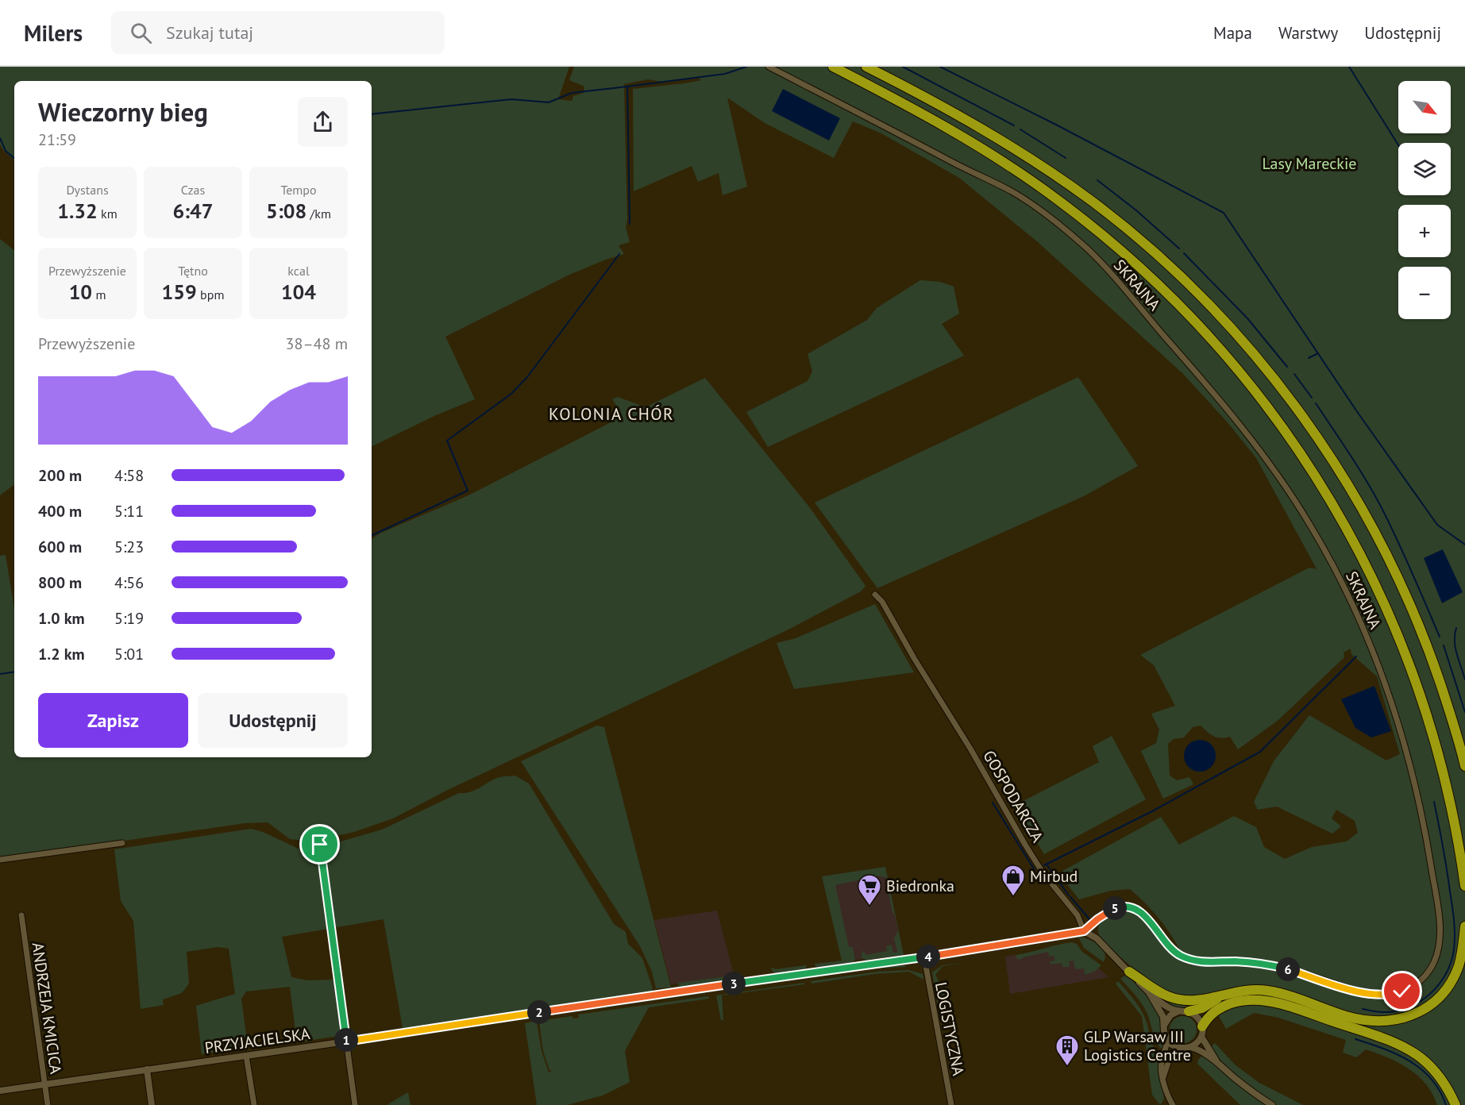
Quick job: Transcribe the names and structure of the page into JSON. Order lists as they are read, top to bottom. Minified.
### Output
{"streets":{"street":["SKRAJNA","GOSPODARCZA","ANDRZEJA KMICICA","LOGISTYCZNA","PRZYJACIELSKA"]},"crossings":[["SKRAJNA","GOSPODARCZA"],["SKRAJNA","PRZYJACIELSKA"],["GOSPODARCZA","PRZYJACIELSKA"],["ANDRZEJA KMICICA","PRZYJACIELSKA"],["LOGISTYCZNA","PRZYJACIELSKA"]],"districts":["KOLONIA CHÓR"],"parks":["Lasy Mareckie"],"places":{"shop":["Mirbud"],"supermarket":["Biedronka"],"building":["GLP Warsaw III Logistics Centre"]},"north":"bottom right","page":{"header":"Milers","search":"Szukaj tutaj","nav":["Mapa","Warstwy","Udostępnij"],"map_buttons":["+","−"],"heading":["Wieczorny bieg","21:59"],"stats":[["Dystans","1.32 km"],["Czas","6:47"],["Tempo","5:08 /km"],["Przewyższenie","10 m"],["Tętno","159 bpm"],["kcal","104"]],"chart":["Przewyższenie","38–48 m"],"list":[{"name":"200 m","note":"4:58"},{"name":"400 m","note":"5:11"},{"name":"600 m","note":"5:23"},{"name":"800 m","note":"4:56"},{"name":"1.0 km","note":"5:19"},{"name":"1.2 km","note":"5:01"}],"buttons":["Zapisz","Udostępnij"],"pins":["5","4","6","3","2","1"]}}
